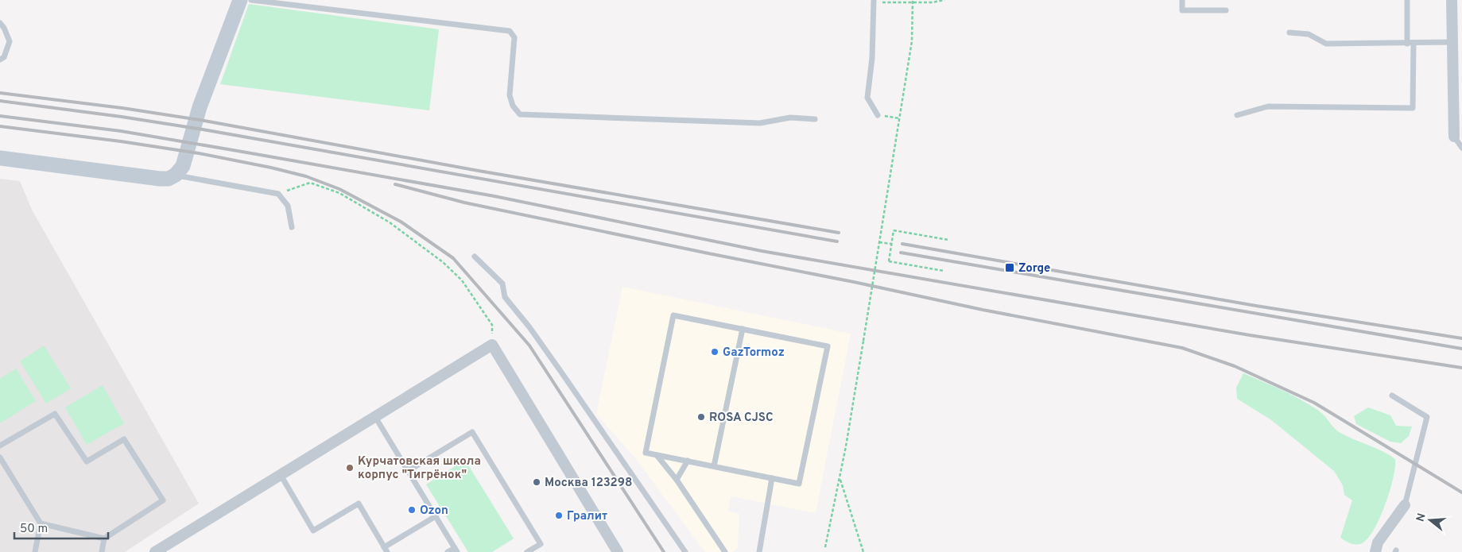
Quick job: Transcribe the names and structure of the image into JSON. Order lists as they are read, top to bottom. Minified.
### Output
{"places":{"transit":["Zorge"],"other":["GazTormoz","ROSA CJSC","Курчатовская школа корпус \"Тигрёнок\"","Москва 123298","Ozon","Гралит"]},"scale_bar":"50 m","north":"left"}
